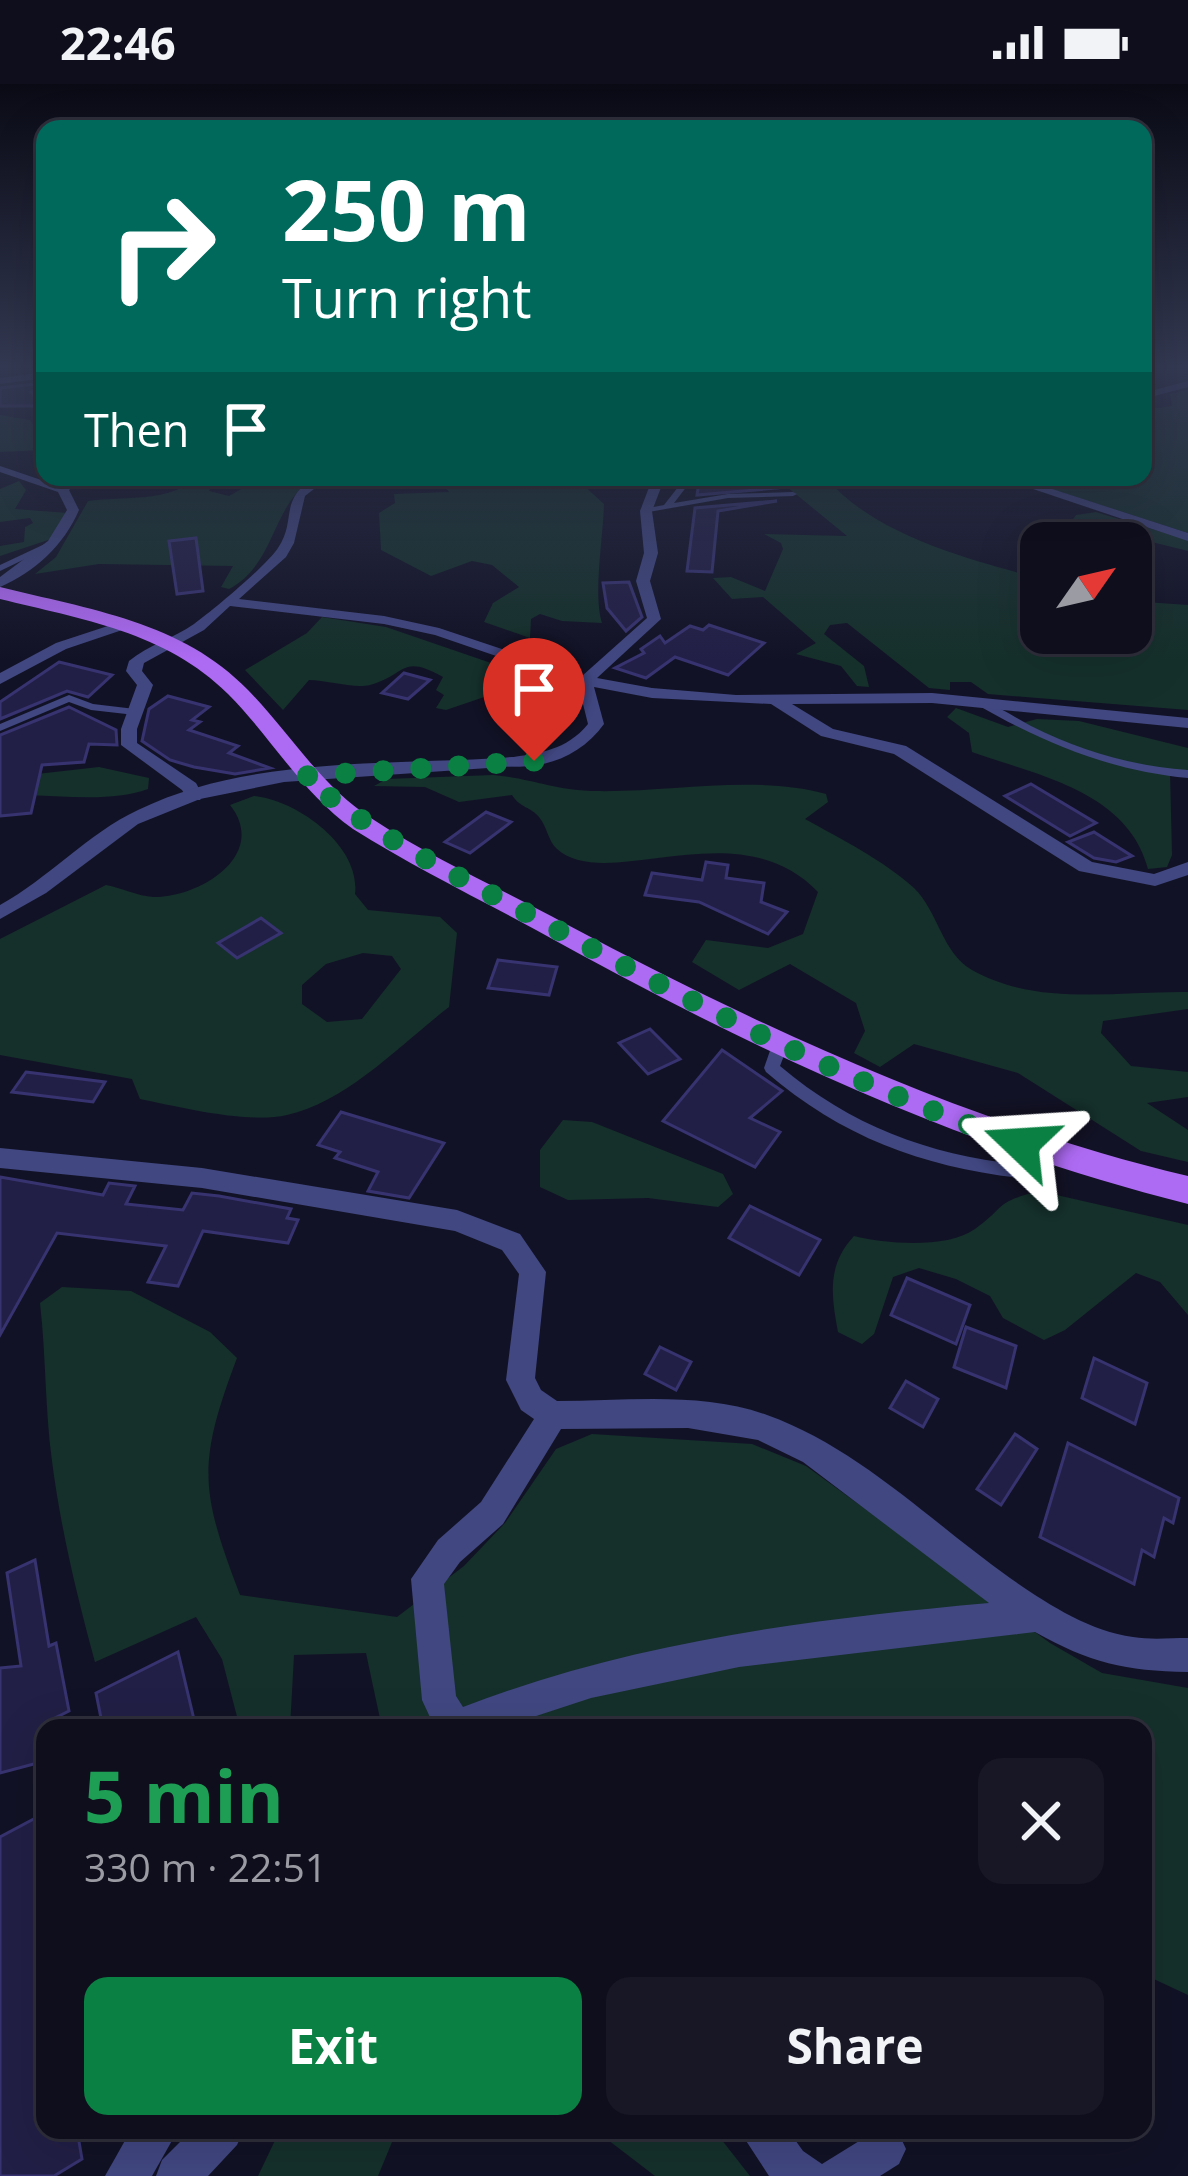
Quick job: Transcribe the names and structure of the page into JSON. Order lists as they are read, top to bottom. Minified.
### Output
{"north":"top right","page":{"status":"22:46","turn":["250 m","Turn right"],"then":"Then","heading":["5 min","330 m · 22:51"],"buttons":["Exit","Share"]}}
